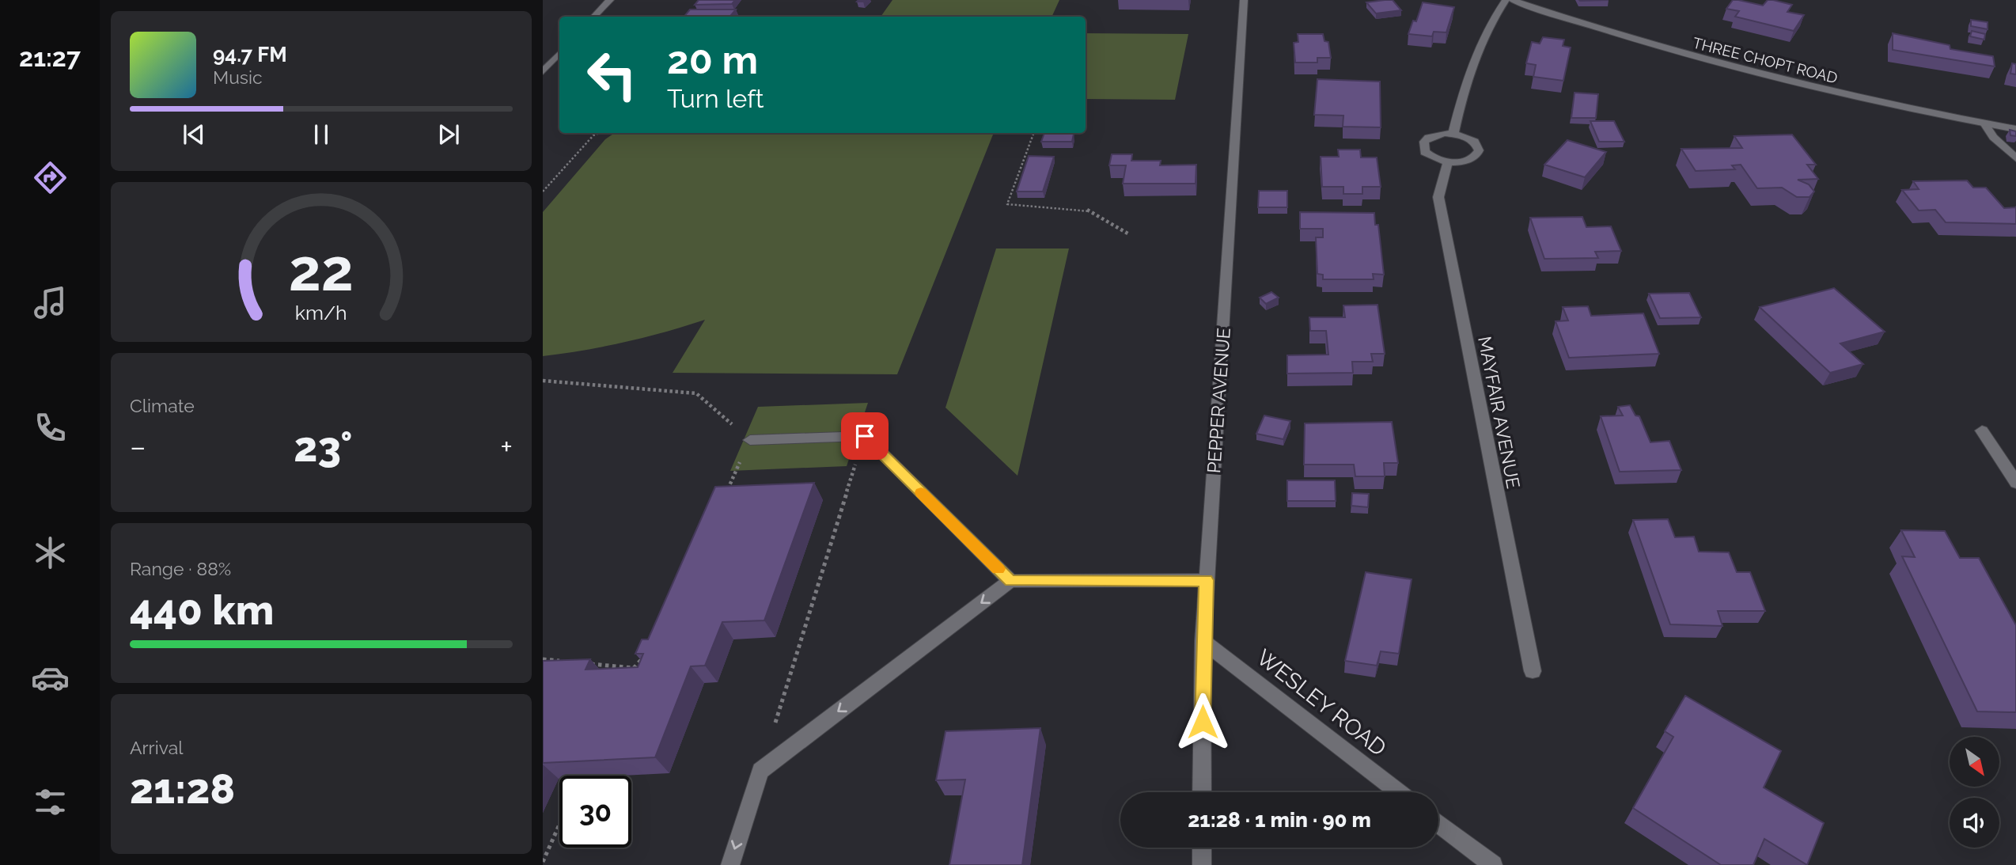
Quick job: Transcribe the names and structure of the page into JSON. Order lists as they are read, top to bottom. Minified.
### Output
{"streets":{"street":["THREE CHOPT ROAD","PEPPER AVENUE","MAYFAIR AVENUE","WESLEY ROAD"]},"crossings":[["PEPPER AVENUE","WESLEY ROAD"]],"north":"bottom right","page":{"tabs":"21:27","turn":["20 m","Turn left"],"song":["94.7 FM","Music"],"tile":["Climate",["Range · 88%","440 km"],["Arrival","21:28"]],"heat":["−","23°","+"],"limit":"30","trip":"21:28 · 1 min · 90 m","gauge":["22","km/h"]}}
